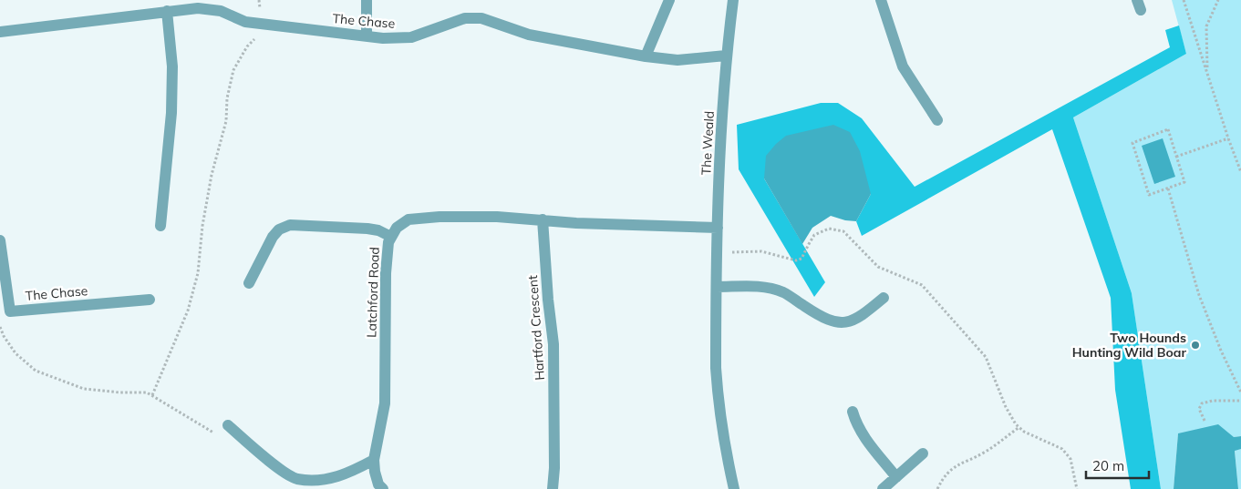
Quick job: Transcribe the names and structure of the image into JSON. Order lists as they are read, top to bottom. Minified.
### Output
{"streets":{"street":["The Chase","The Weald","Latchford Road","Hartford Crescent"]},"crossings":[["The Chase","The Weald"],["The Weald","Latchford Road"],["Latchford Road","Hartford Crescent"]],"places":["Two Hounds Hunting Wild Boar"],"scale_bar":"20 m"}
